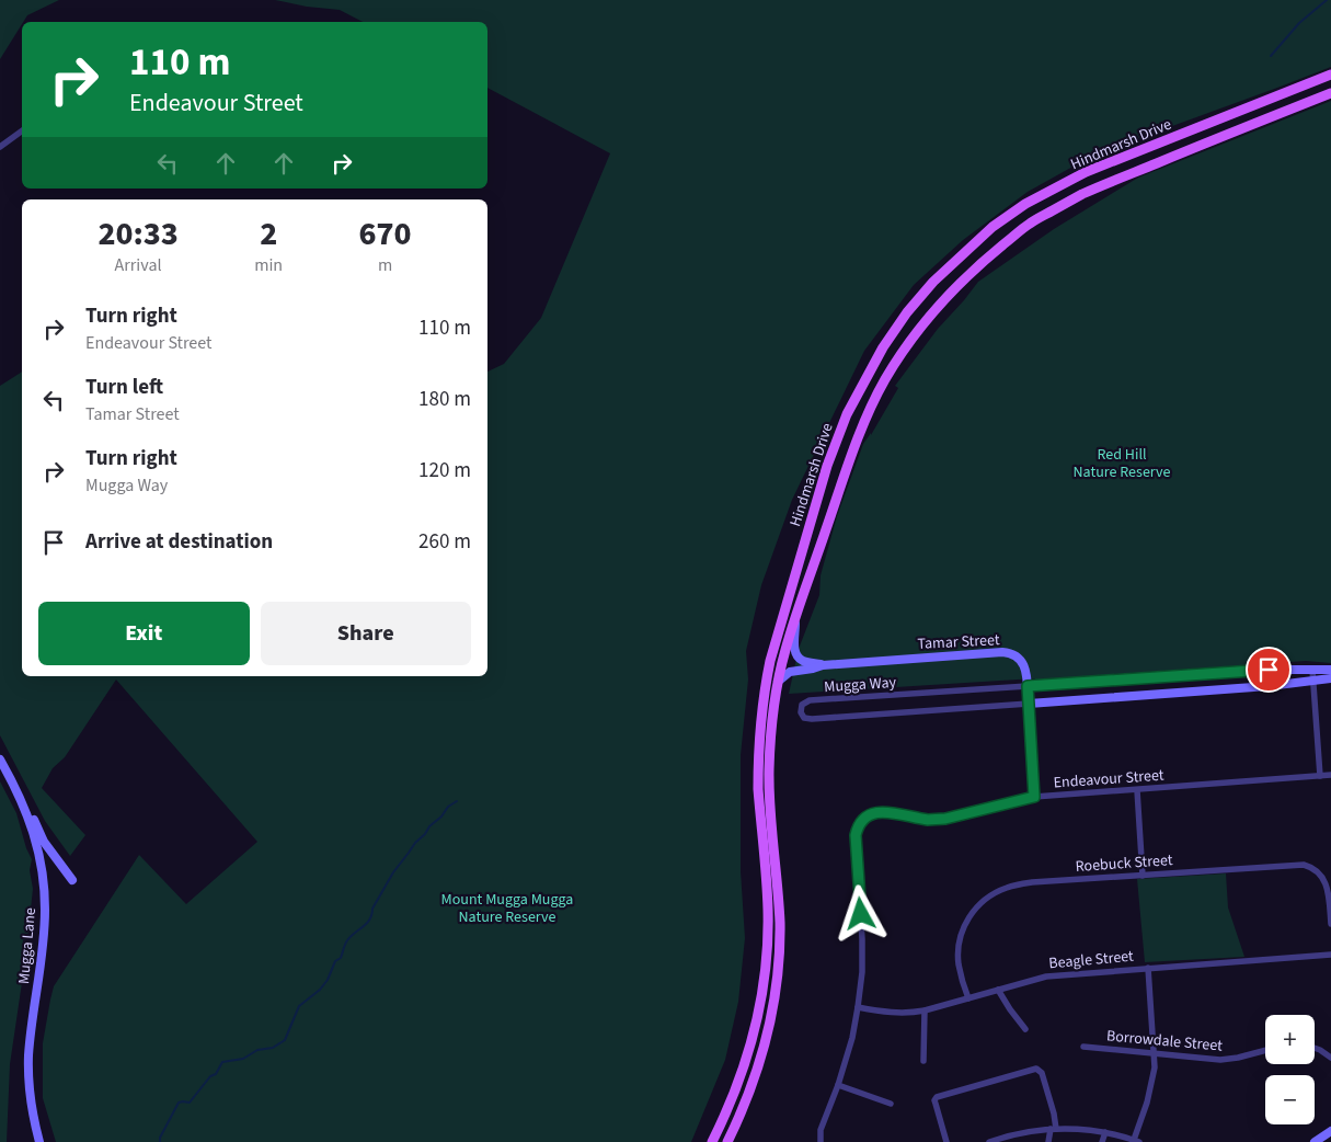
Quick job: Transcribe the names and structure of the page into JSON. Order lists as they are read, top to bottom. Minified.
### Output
{"streets":{"main road":["Hindmarsh Drive","Tamar Street","Mugga Way","Mugga Lane"],"street":["Endeavour Street","Roebuck Street","Beagle Street","Borrowdale Street"]},"crossings":[["Hindmarsh Drive","Tamar Street"],["Tamar Street","Mugga Way"],["Tamar Street","Endeavour Street"],["Endeavour Street","Beagle Street"],["Roebuck Street","Beagle Street"]],"parks":["Red Hill Nature Reserve","Mount Mugga Mugga Nature Reserve"],"page":{"turn":["110 m","Endeavour Street"],"eta":["20:33","Arrival","2","min","670","m"],"list":[{"name":"Turn right","note":"Endeavour Street","value":"110 m"},{"name":"Turn left","note":"Tamar Street","value":"180 m"},{"name":"Turn right","note":"Mugga Way","value":"120 m"},{"name":"Arrive at destination","value":"260 m"}],"buttons":["Exit","Share"],"map_buttons":["+","−"]}}
